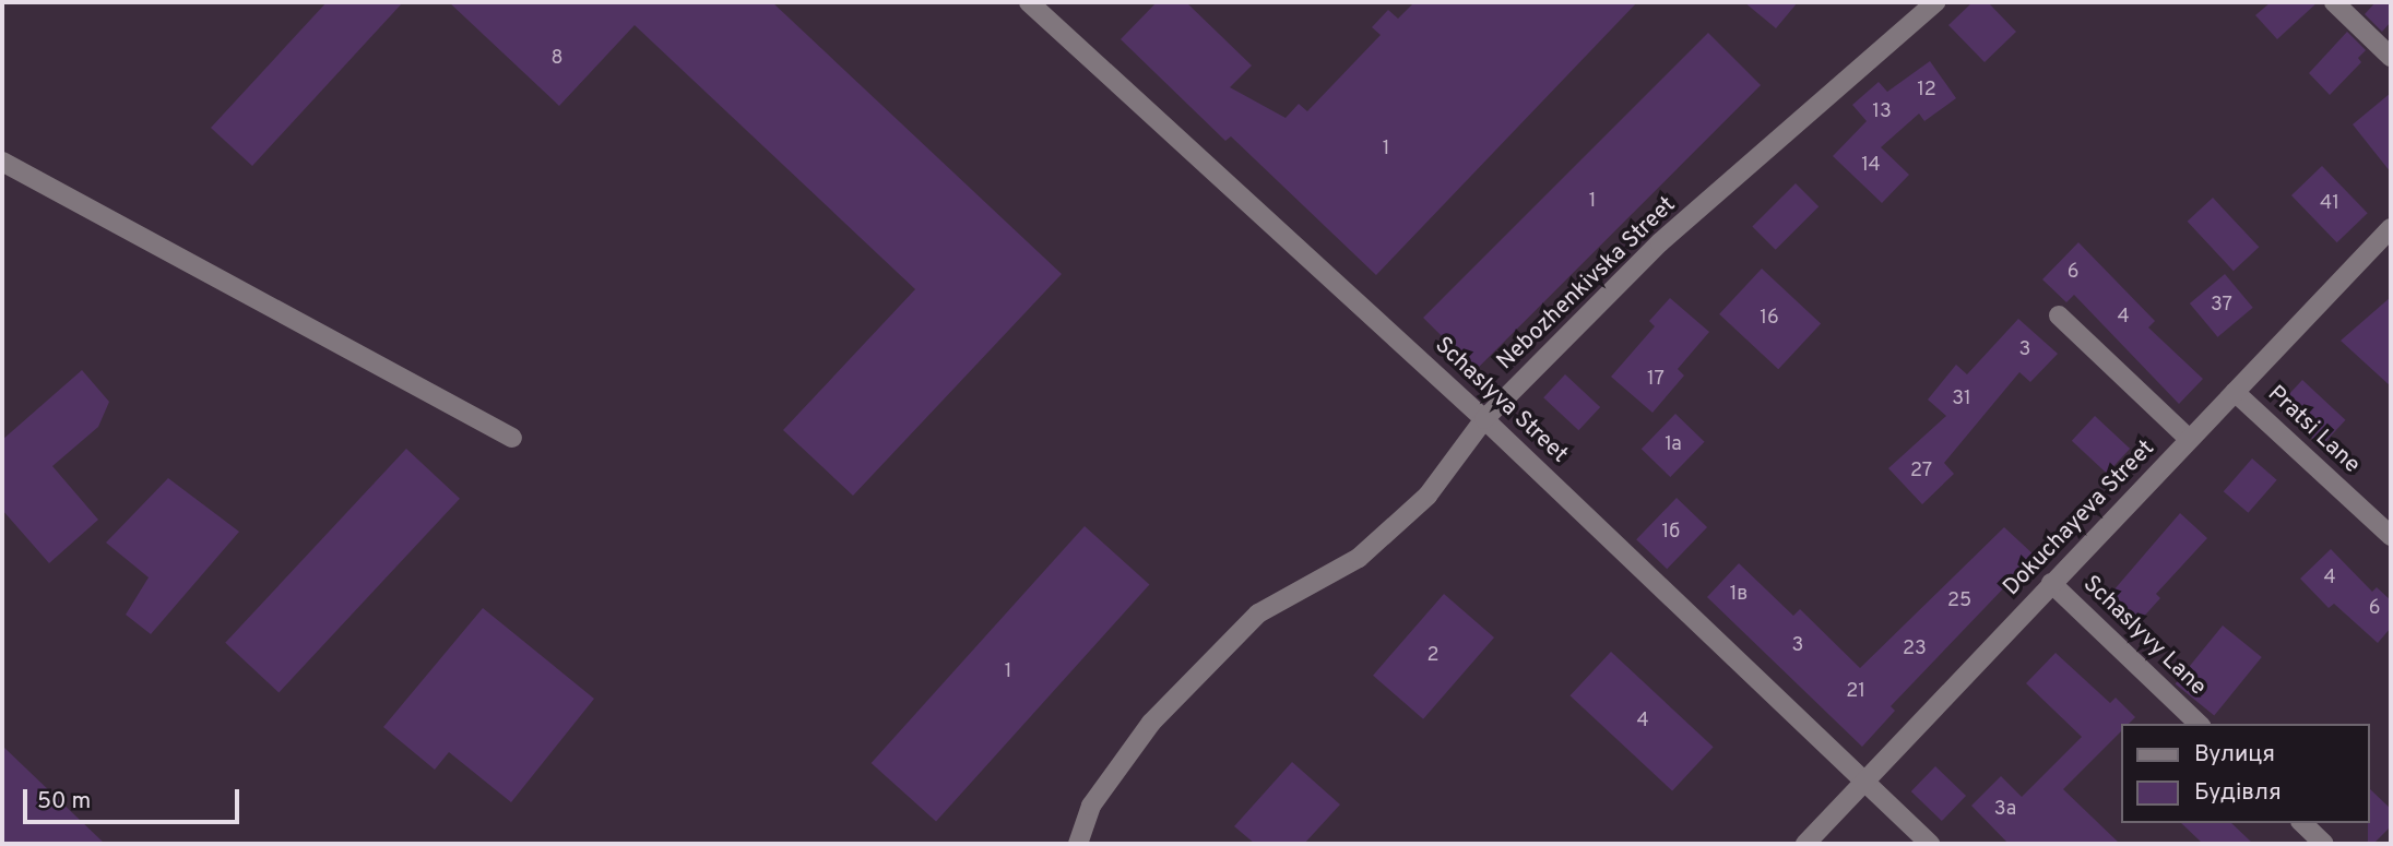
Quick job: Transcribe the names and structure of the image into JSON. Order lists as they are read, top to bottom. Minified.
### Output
{"streets":{"street":["Nebozhenkivska Street","Schaslyva Street","Pratsi Lane","Dokuchayeva Street","Schaslyvy Lane"]},"crossings":[["Nebozhenkivska Street","Schaslyva Street"],["Schaslyva Street","Dokuchayeva Street"],["Pratsi Lane","Dokuchayeva Street"],["Dokuchayeva Street","Schaslyvy Lane"]],"house_numbers":["8","12","13","1","14","1","41","6","37","4","16","3","17","31","1а","27","1б","4","1в","25","6","3","23","2","1","21","4","3а"],"legend":["Вулиця","Будівля"],"scale_bar":"50 m"}
